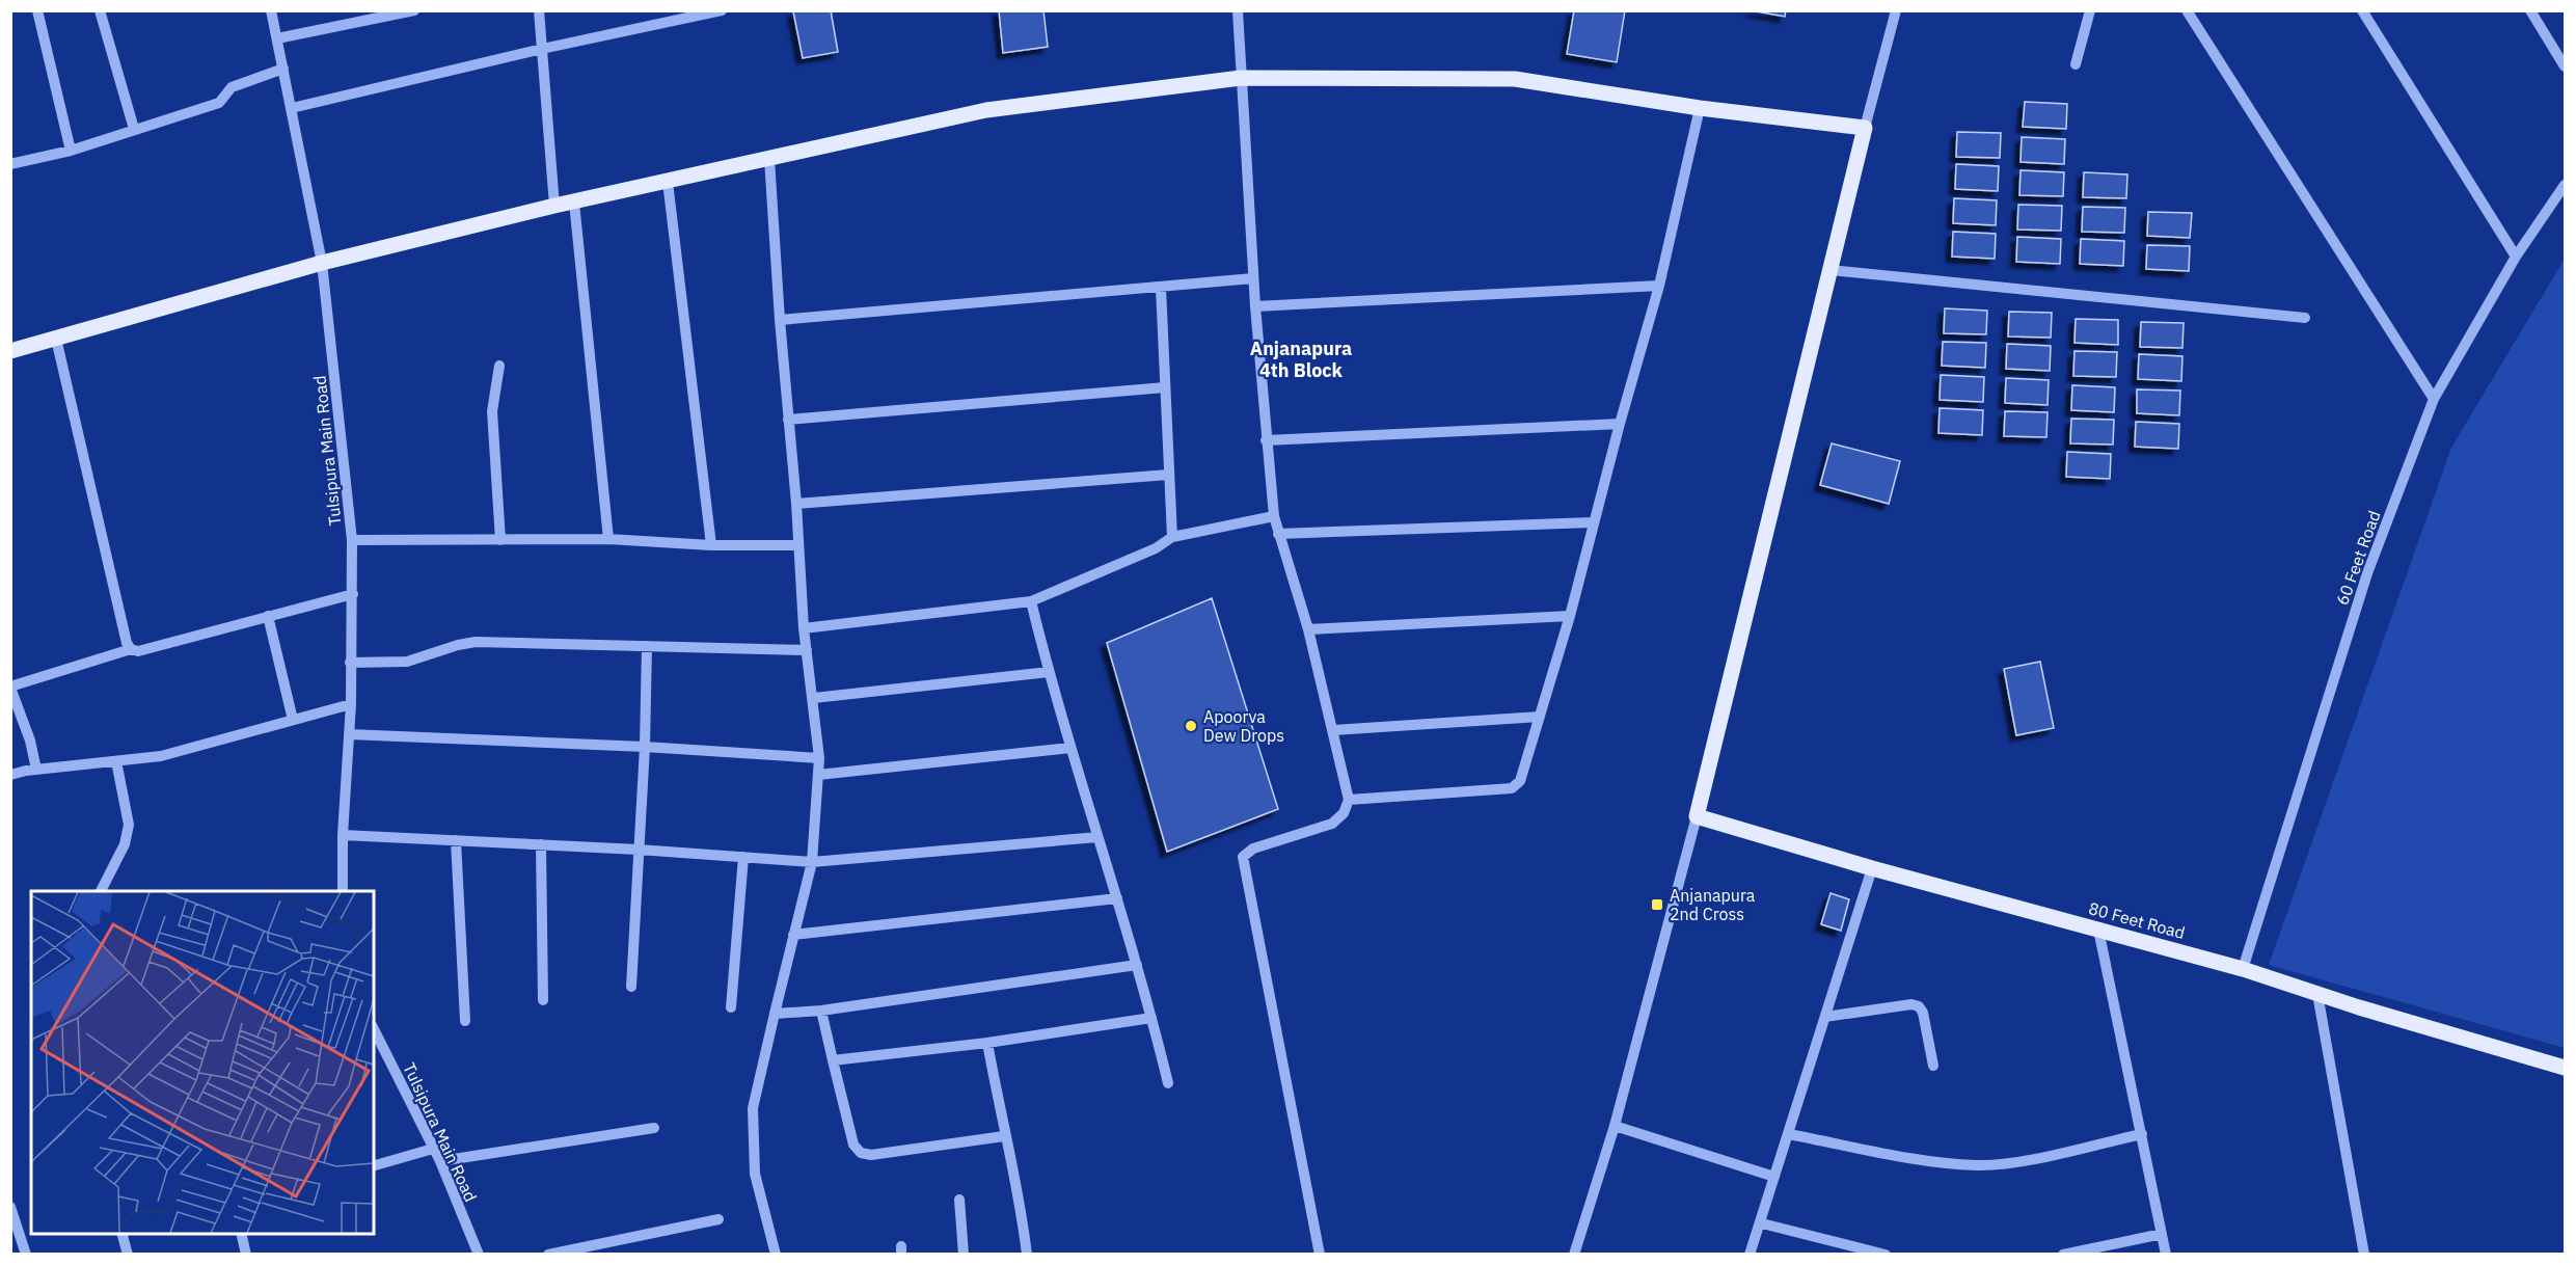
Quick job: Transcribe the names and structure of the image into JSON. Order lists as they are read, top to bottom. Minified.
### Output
{"streets":{"main road":["80 Feet Road"],"street":["Tulsipura Main Road","60 Feet Road"]},"crossings":[["60 Feet Road","80 Feet Road"]],"districts":["Anjanapura 4th Block"],"places":{"other":["Apoorva Dew Drops"],"transit":["Anjanapura 2nd Cross"]}}
